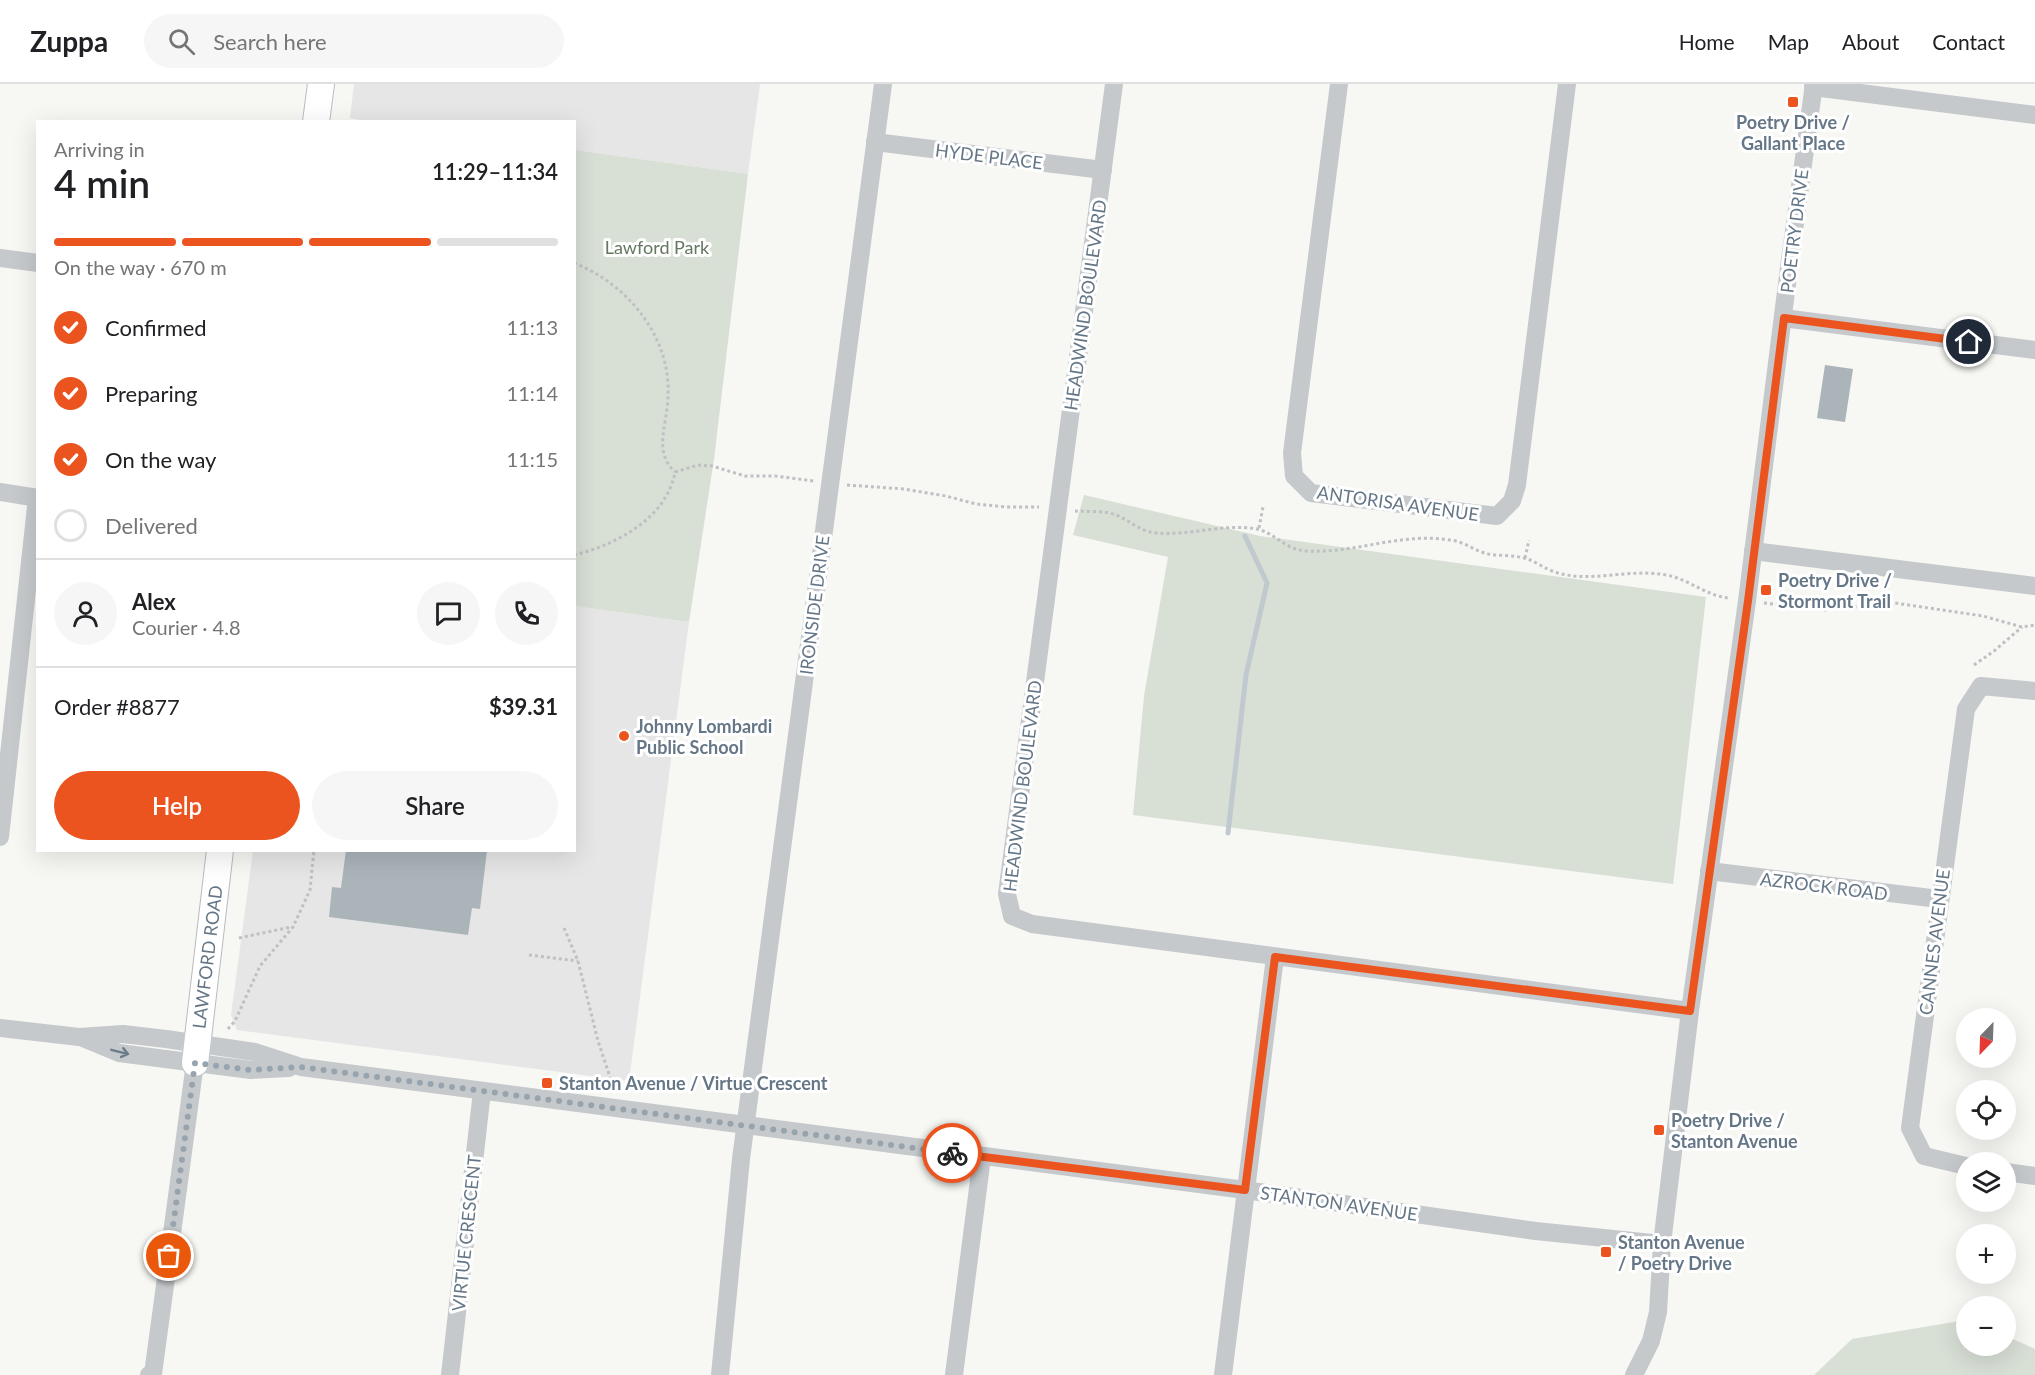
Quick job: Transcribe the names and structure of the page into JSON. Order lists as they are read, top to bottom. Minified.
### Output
{"streets":{"street":["HYDE PLACE","POETRY DRIVE","HEADWIND BOULEVARD","ANTORISA AVENUE","IRONSIDE DRIVE","AZROCK ROAD","CANNES AVENUE","LAWFORD ROAD","STANTON AVENUE","VIRTUE CRESCENT"]},"crossings":[["HYDE PLACE","HEADWIND BOULEVARD"],["HYDE PLACE","IRONSIDE DRIVE"],["POETRY DRIVE","HEADWIND BOULEVARD"],["POETRY DRIVE","AZROCK ROAD"],["POETRY DRIVE","STANTON AVENUE"],["IRONSIDE DRIVE","STANTON AVENUE"],["AZROCK ROAD","CANNES AVENUE"],["LAWFORD ROAD","STANTON AVENUE"],["STANTON AVENUE","VIRTUE CRESCENT"]],"parks":["Lawford Park"],"places":{"transit":["Poetry Drive / Gallant Place","Poetry Drive / Stormont Trail","Stanton Avenue / Virtue Crescent","Poetry Drive / Stanton Avenue","Stanton Avenue / Poetry Drive"],"other":["Johnny Lombardi Public School"]},"north":"bottom left","page":{"header":"Zuppa","search":"Search here","nav":["Home","Map","About","Contact"],"heading":["4 min","Arriving in","11:29–11:34"],"panel":["Alex","Courier · 4.8","Order #8877","$39.31"],"bar":"On the way · 670 m","list":[["Confirmed","11:13"],["Preparing","11:14"],["On the way","11:15"],"Delivered"],"buttons":["Help","Share"],"map_buttons":["+","−"]}}
